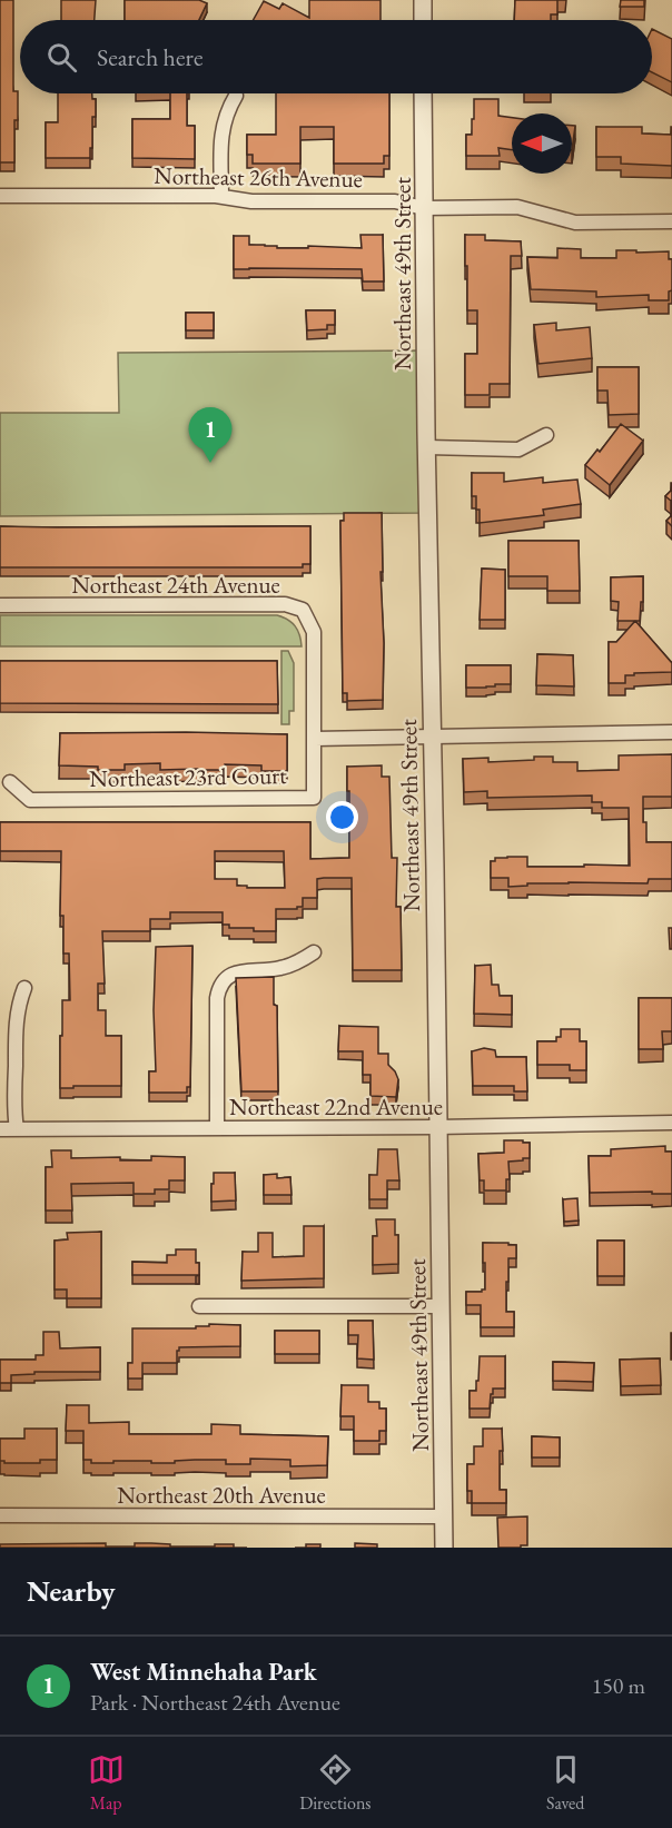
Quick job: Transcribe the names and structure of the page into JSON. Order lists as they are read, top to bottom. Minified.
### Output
{"streets":{"street":["Northeast 26th Avenue","Northeast 49th Street","Northeast 24th Avenue","Northeast 23rd Court","Northeast 22nd Avenue","Northeast 20th Avenue"]},"crossings":[["Northeast 26th Avenue","Northeast 49th Street"],["Northeast 49th Street","Northeast 22nd Avenue"],["Northeast 49th Street","Northeast 20th Avenue"],["Northeast 24th Avenue","Northeast 23rd Court"]],"north":"left","page":{"search":"Search here","pins":"1","heading":"Nearby","list":[{"mark":"1","name":"West Minnehaha Park","note":"Park · Northeast 24th Avenue","value":"150 m"}],"nav":["Map","Directions","Saved"]}}
